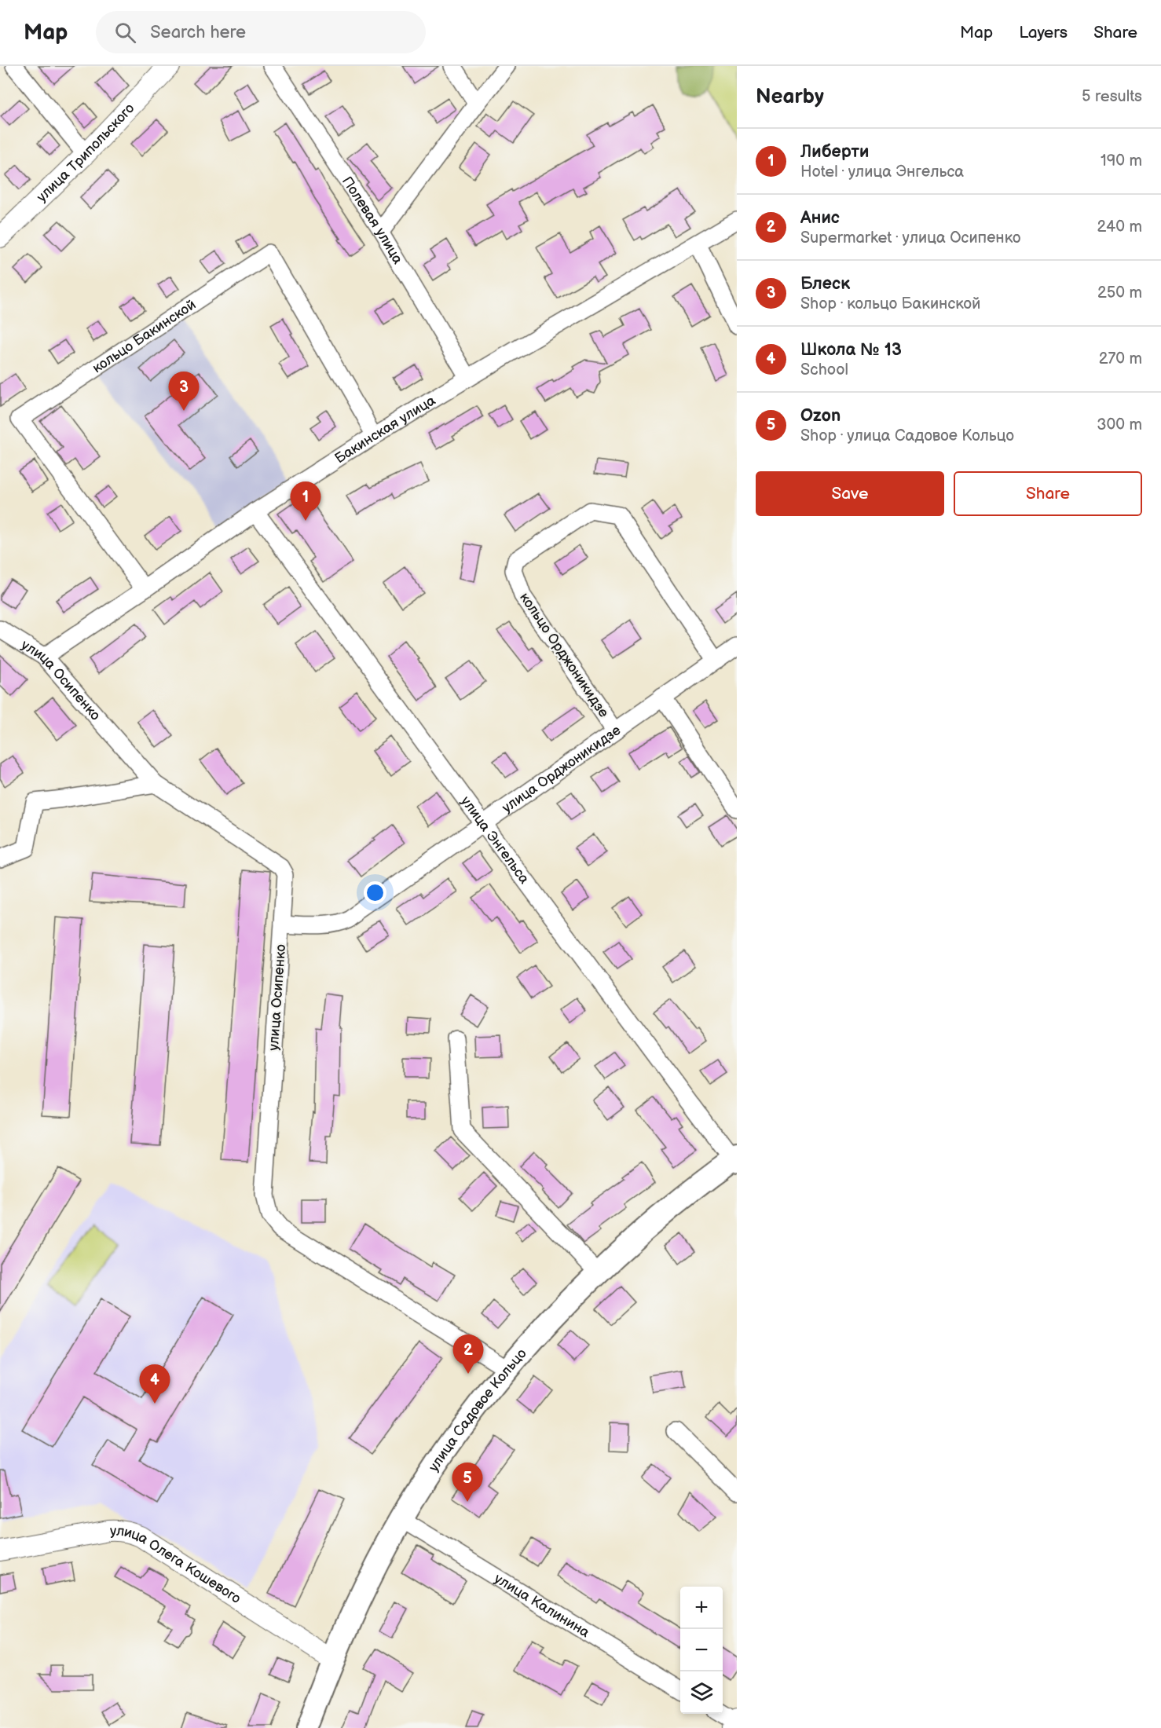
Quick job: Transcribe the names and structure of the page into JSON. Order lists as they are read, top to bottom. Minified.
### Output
{"streets":{"main road":["улица Садовое Кольцо"],"street":["улица Трипольского","Полевая улица","кольцо Бакинской","Бакинская улица","кольцо Орджоникидзе","улица Осипенко","улица Орджоникидзе","улица Энгельса","улица Олега Кошевого","улица Калинина"]},"crossings":[["Полевая улица","Бакинская улица"],["кольцо Бакинской","Бакинская улица"],["Бакинская улица","улица Осипенко"],["Бакинская улица","улица Энгельса"],["кольцо Орджоникидзе","улица Орджоникидзе"],["улица Осипенко","улица Орджоникидзе"],["улица Осипенко","улица Садовое Кольцо"],["улица Орджоникидзе","улица Энгельса"],["улица Энгельса","улица Садовое Кольцо"],["улица Садовое Кольцо","улица Олега Кошевого"],["улица Садовое Кольцо","улица Калинина"]],"page":{"header":"Map","search":"Search here","nav":["Map","Layers","Share"],"heading":["Nearby","5 results"],"list":[{"mark":"1","name":"Либерти","note":"Hotel · улица Энгельса","value":"190 m"},{"mark":"2","name":"Анис","note":"Supermarket · улица Осипенко","value":"240 m"},{"mark":"3","name":"Блеск","note":"Shop · кольцо Бакинской","value":"250 m"},{"mark":"4","name":"Школа № 13","note":"School","value":"270 m"},{"mark":"5","name":"Ozon","note":"Shop · улица Садовое Кольцо","value":"300 m"}],"pins":["3","1","2","4","5"],"buttons":["Save","Share"],"map_buttons":["+","−"]}}
